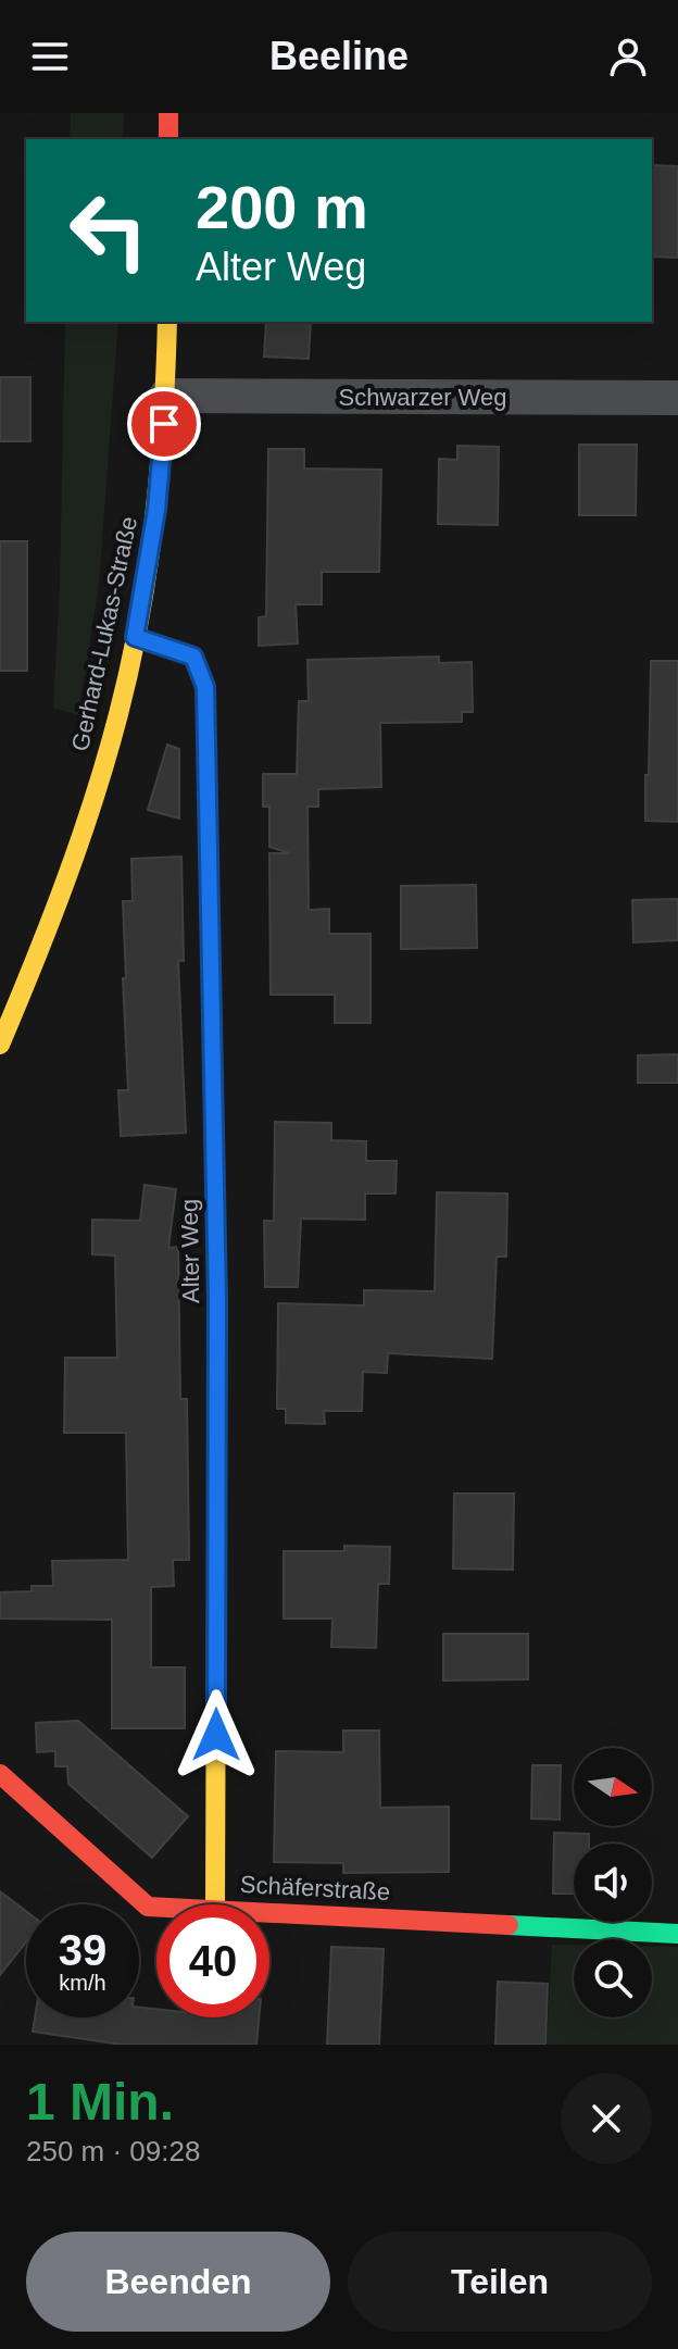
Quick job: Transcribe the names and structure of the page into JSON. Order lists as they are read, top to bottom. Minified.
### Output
{"streets":{"street":["Schwarzer Weg","Gerhard-Lukas-Straße","Alter Weg","Schäferstraße"]},"crossings":[["Schwarzer Weg","Gerhard-Lukas-Straße"],["Gerhard-Lukas-Straße","Alter Weg"]],"north":"right","page":{"header":"Beeline","turn":["200 m","Alter Weg"],"speed":"39 km/h","limit":"40","heading":["1 Min.","250 m · 09:28"],"buttons":["Beenden","Teilen"]}}
